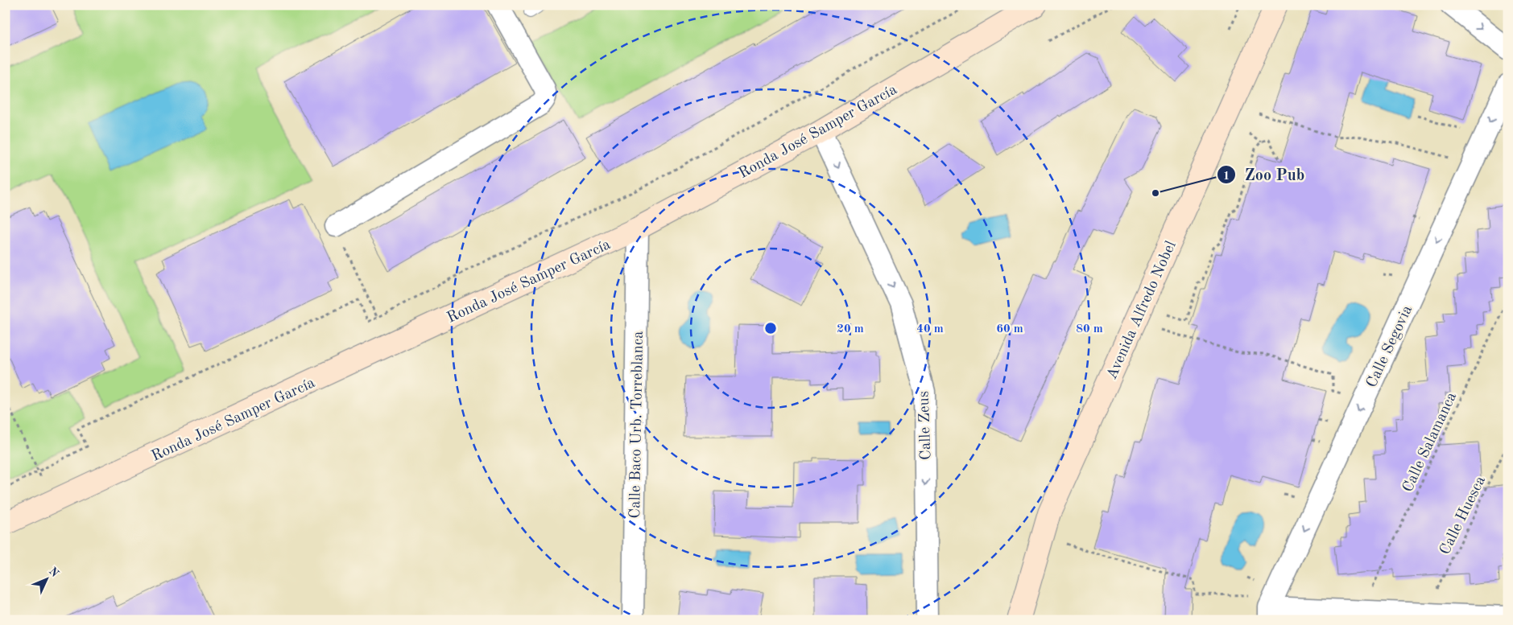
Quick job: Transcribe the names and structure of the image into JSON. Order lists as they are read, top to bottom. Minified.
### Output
{"streets":{"main road":["Ronda José Samper García","Avenida Alfredo Nobel"],"street":["Calle Segovia","Calle Baco Urb. Torreblanca","Calle Zeus"],"path":["Calle Salamanca","Calle Huesca"]},"crossings":[["Ronda José Samper García","Calle Baco Urb. Torreblanca"],["Ronda José Samper García","Calle Zeus"]],"one_way":["Calle Segovia","Calle Zeus"],"places":["Zoo Pub"],"north":"top right","rings":["20 m","40 m","60 m","80 m"]}
